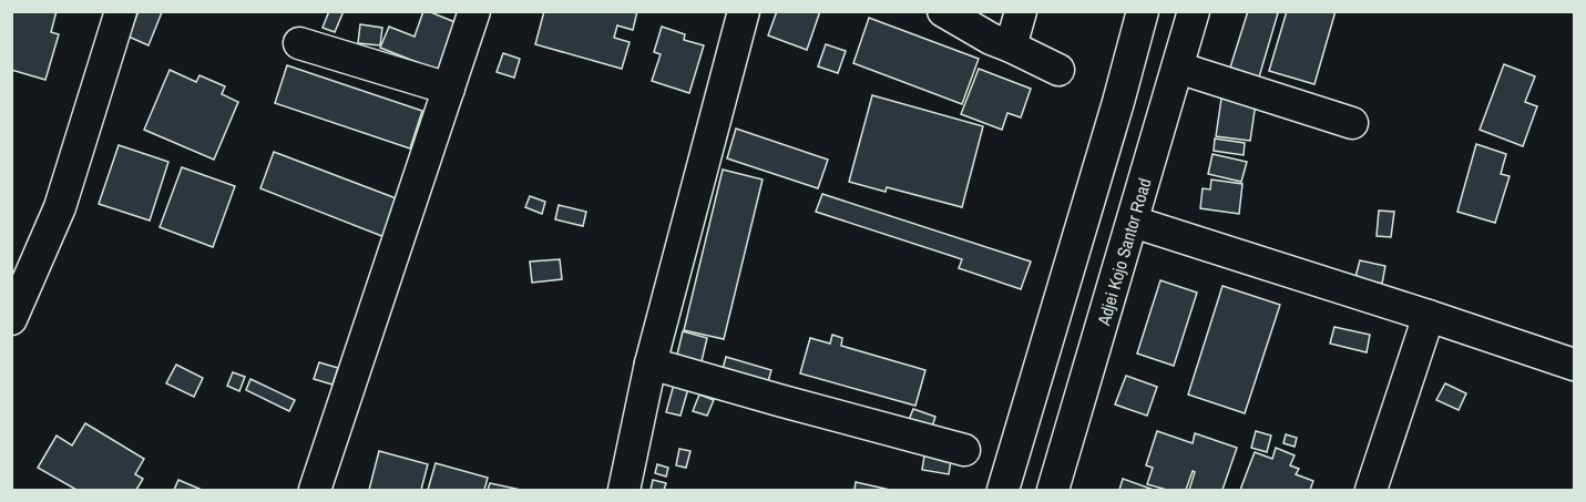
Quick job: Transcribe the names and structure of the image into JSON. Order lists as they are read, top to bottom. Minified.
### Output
{"streets":{"street":["Adjei Kojo Santor Road"]}}
